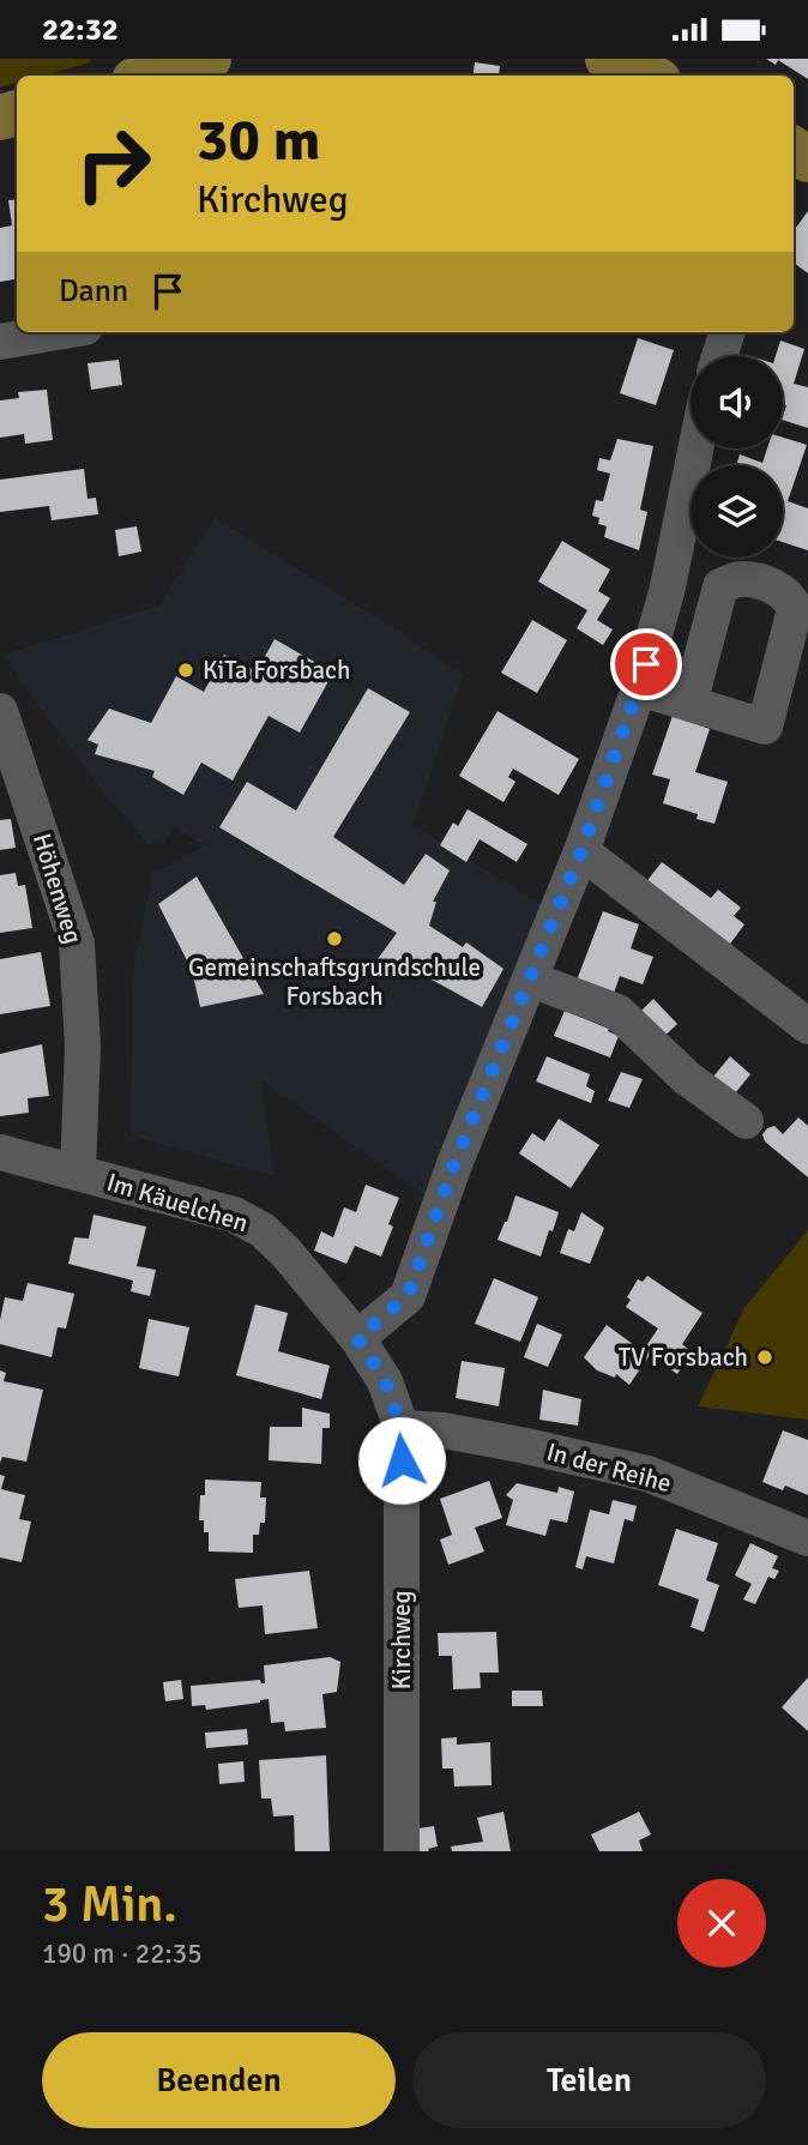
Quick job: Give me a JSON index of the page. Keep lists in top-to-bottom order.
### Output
{
  "streets": {
    "street": [
      "Höhenweg",
      "Im Käuelchen",
      "In der Reihe",
      "Kirchweg"
    ]
  },
  "crossings": [
    ["Höhenweg", "Im Käuelchen"],
    ["Im Käuelchen", "In der Reihe"],
    ["Im Käuelchen", "Kirchweg"],
    ["In der Reihe", "Kirchweg"]
  ],
  "places": ["KiTa Forsbach", "Gemeinschaftsgrundschule Forsbach", "TV Forsbach"],
  "page": {
    "status": "22:32",
    "turn": ["30 m", "Kirchweg"],
    "then": "Dann",
    "heading": ["3 Min.", "190 m · 22:35"],
    "buttons": ["Beenden", "Teilen"]
  }
}
